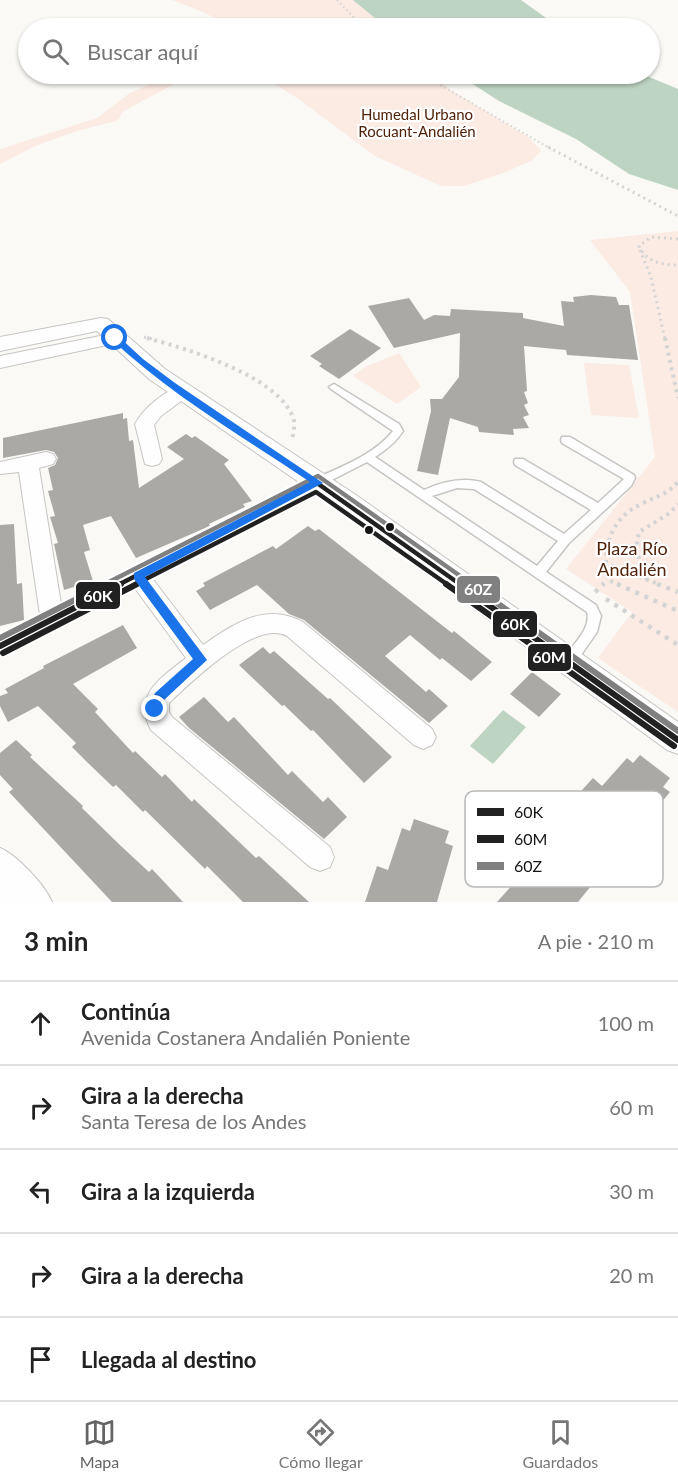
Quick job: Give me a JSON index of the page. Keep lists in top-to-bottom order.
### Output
{
  "parks": ["Humedal Urbano Rocuant-Andalién", "Plaza Río Andalién"],
  "lines": ["transit line 60Z", "transit line 60K", "transit line 60M"],
  "legend": ["60K", "60M", "60Z"],
  "page": {
    "search": "Buscar aquí",
    "heading": ["3 min", "A pie · 210 m"],
    "list": [
      ["Continúa", "Avenida Costanera Andalién Poniente", "100 m"],
      ["Gira a la derecha", "Santa Teresa de los Andes", "60 m"],
      ["Gira a la izquierda", "30 m"],
      ["Gira a la derecha", "20 m"],
      "Llegada al destino"
    ],
    "nav": ["Mapa", "Cómo llegar", "Guardados"]
  }
}
